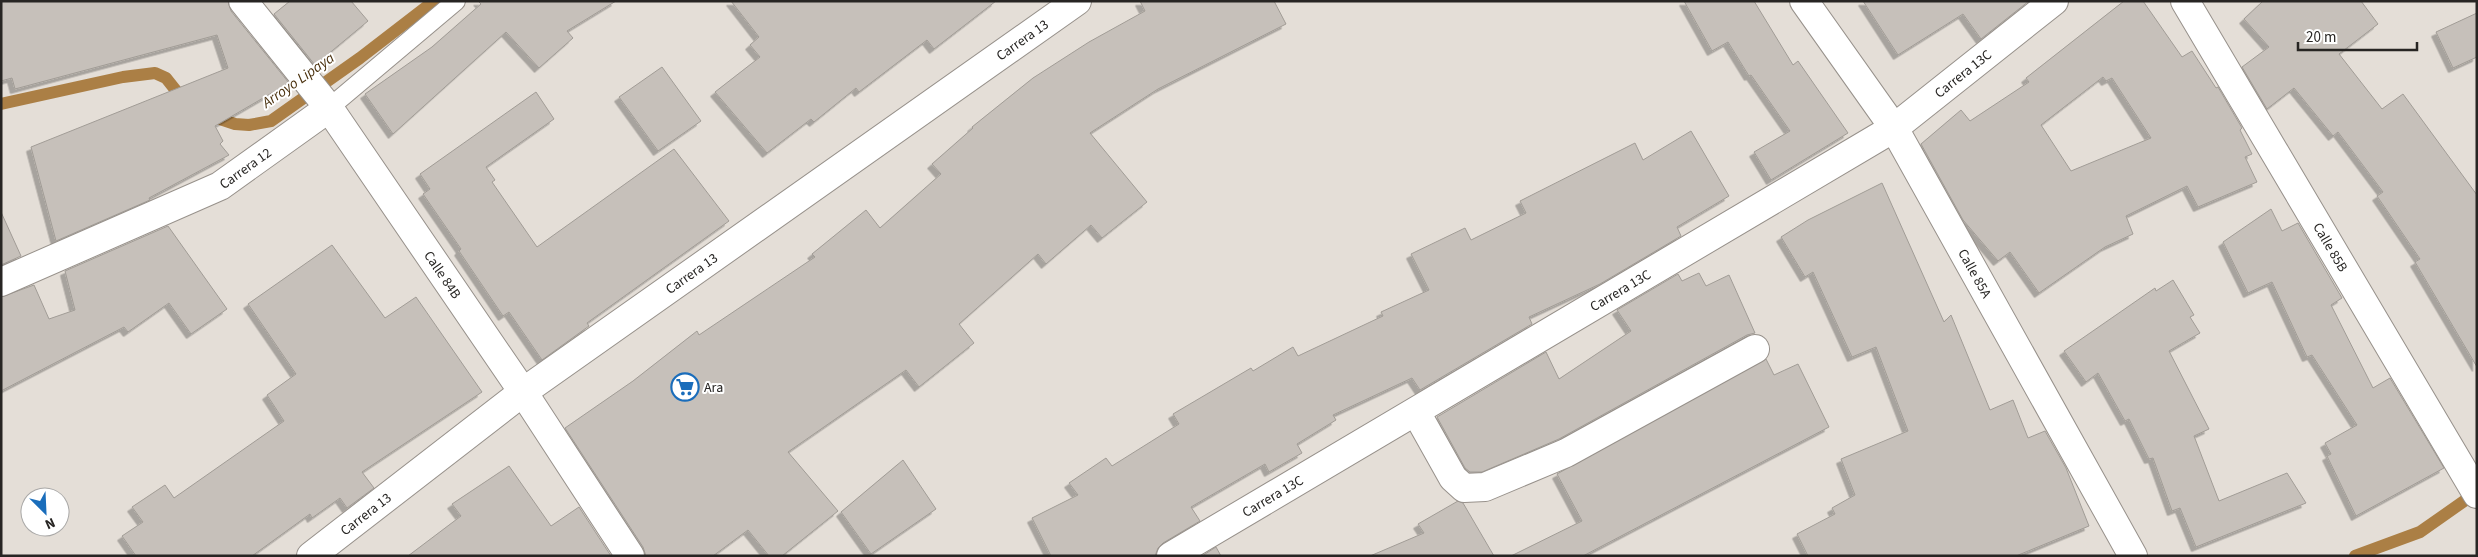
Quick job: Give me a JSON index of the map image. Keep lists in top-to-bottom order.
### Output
{
  "streets": {
    "street": [
      "Carrera 13",
      "Carrera 13C",
      "Carrera 12",
      "Calle 85B",
      "Calle 84B",
      "Calle 85A"
    ]
  },
  "crossings": [
    ["Carrera 13", "Calle 84B"],
    ["Carrera 13C", "Calle 85A"],
    ["Carrera 12", "Calle 84B"]
  ],
  "water": ["Arroyo Lipaya"],
  "places": {
    "supermarket": ["Ara"]
  },
  "scale_bar": "20 m",
  "north": "bottom right"
}
